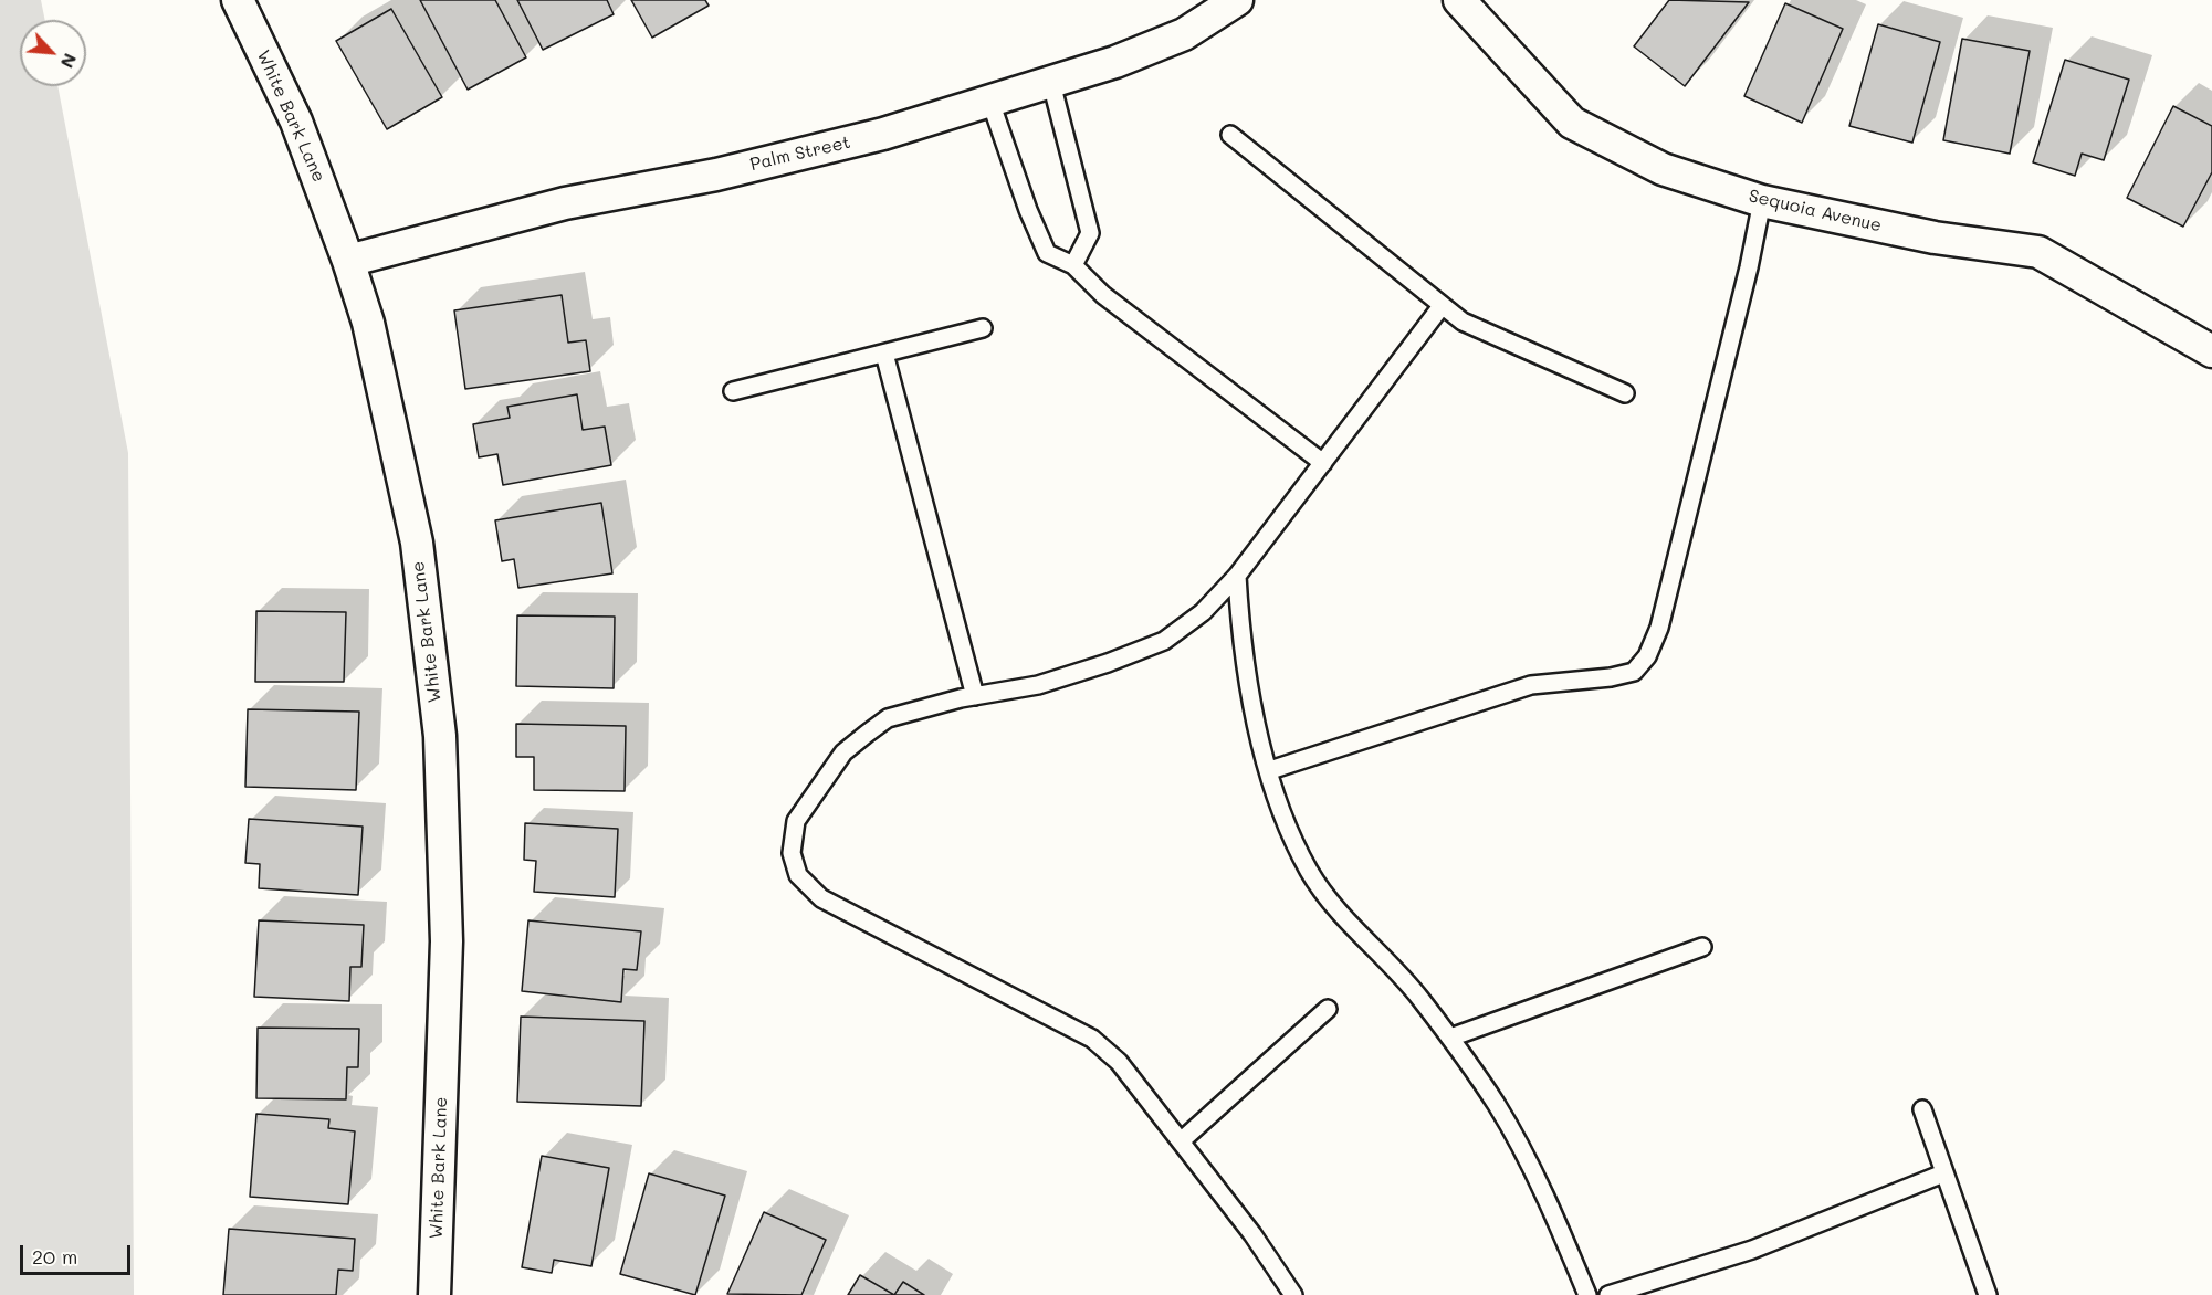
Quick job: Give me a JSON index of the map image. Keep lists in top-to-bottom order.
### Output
{
  "streets": {
    "street": ["White Bark Lane", "Palm Street", "Sequoia Avenue"]
  },
  "crossings": [
    ["White Bark Lane", "Palm Street"]
  ],
  "scale_bar": "20 m",
  "north": "bottom right"
}
